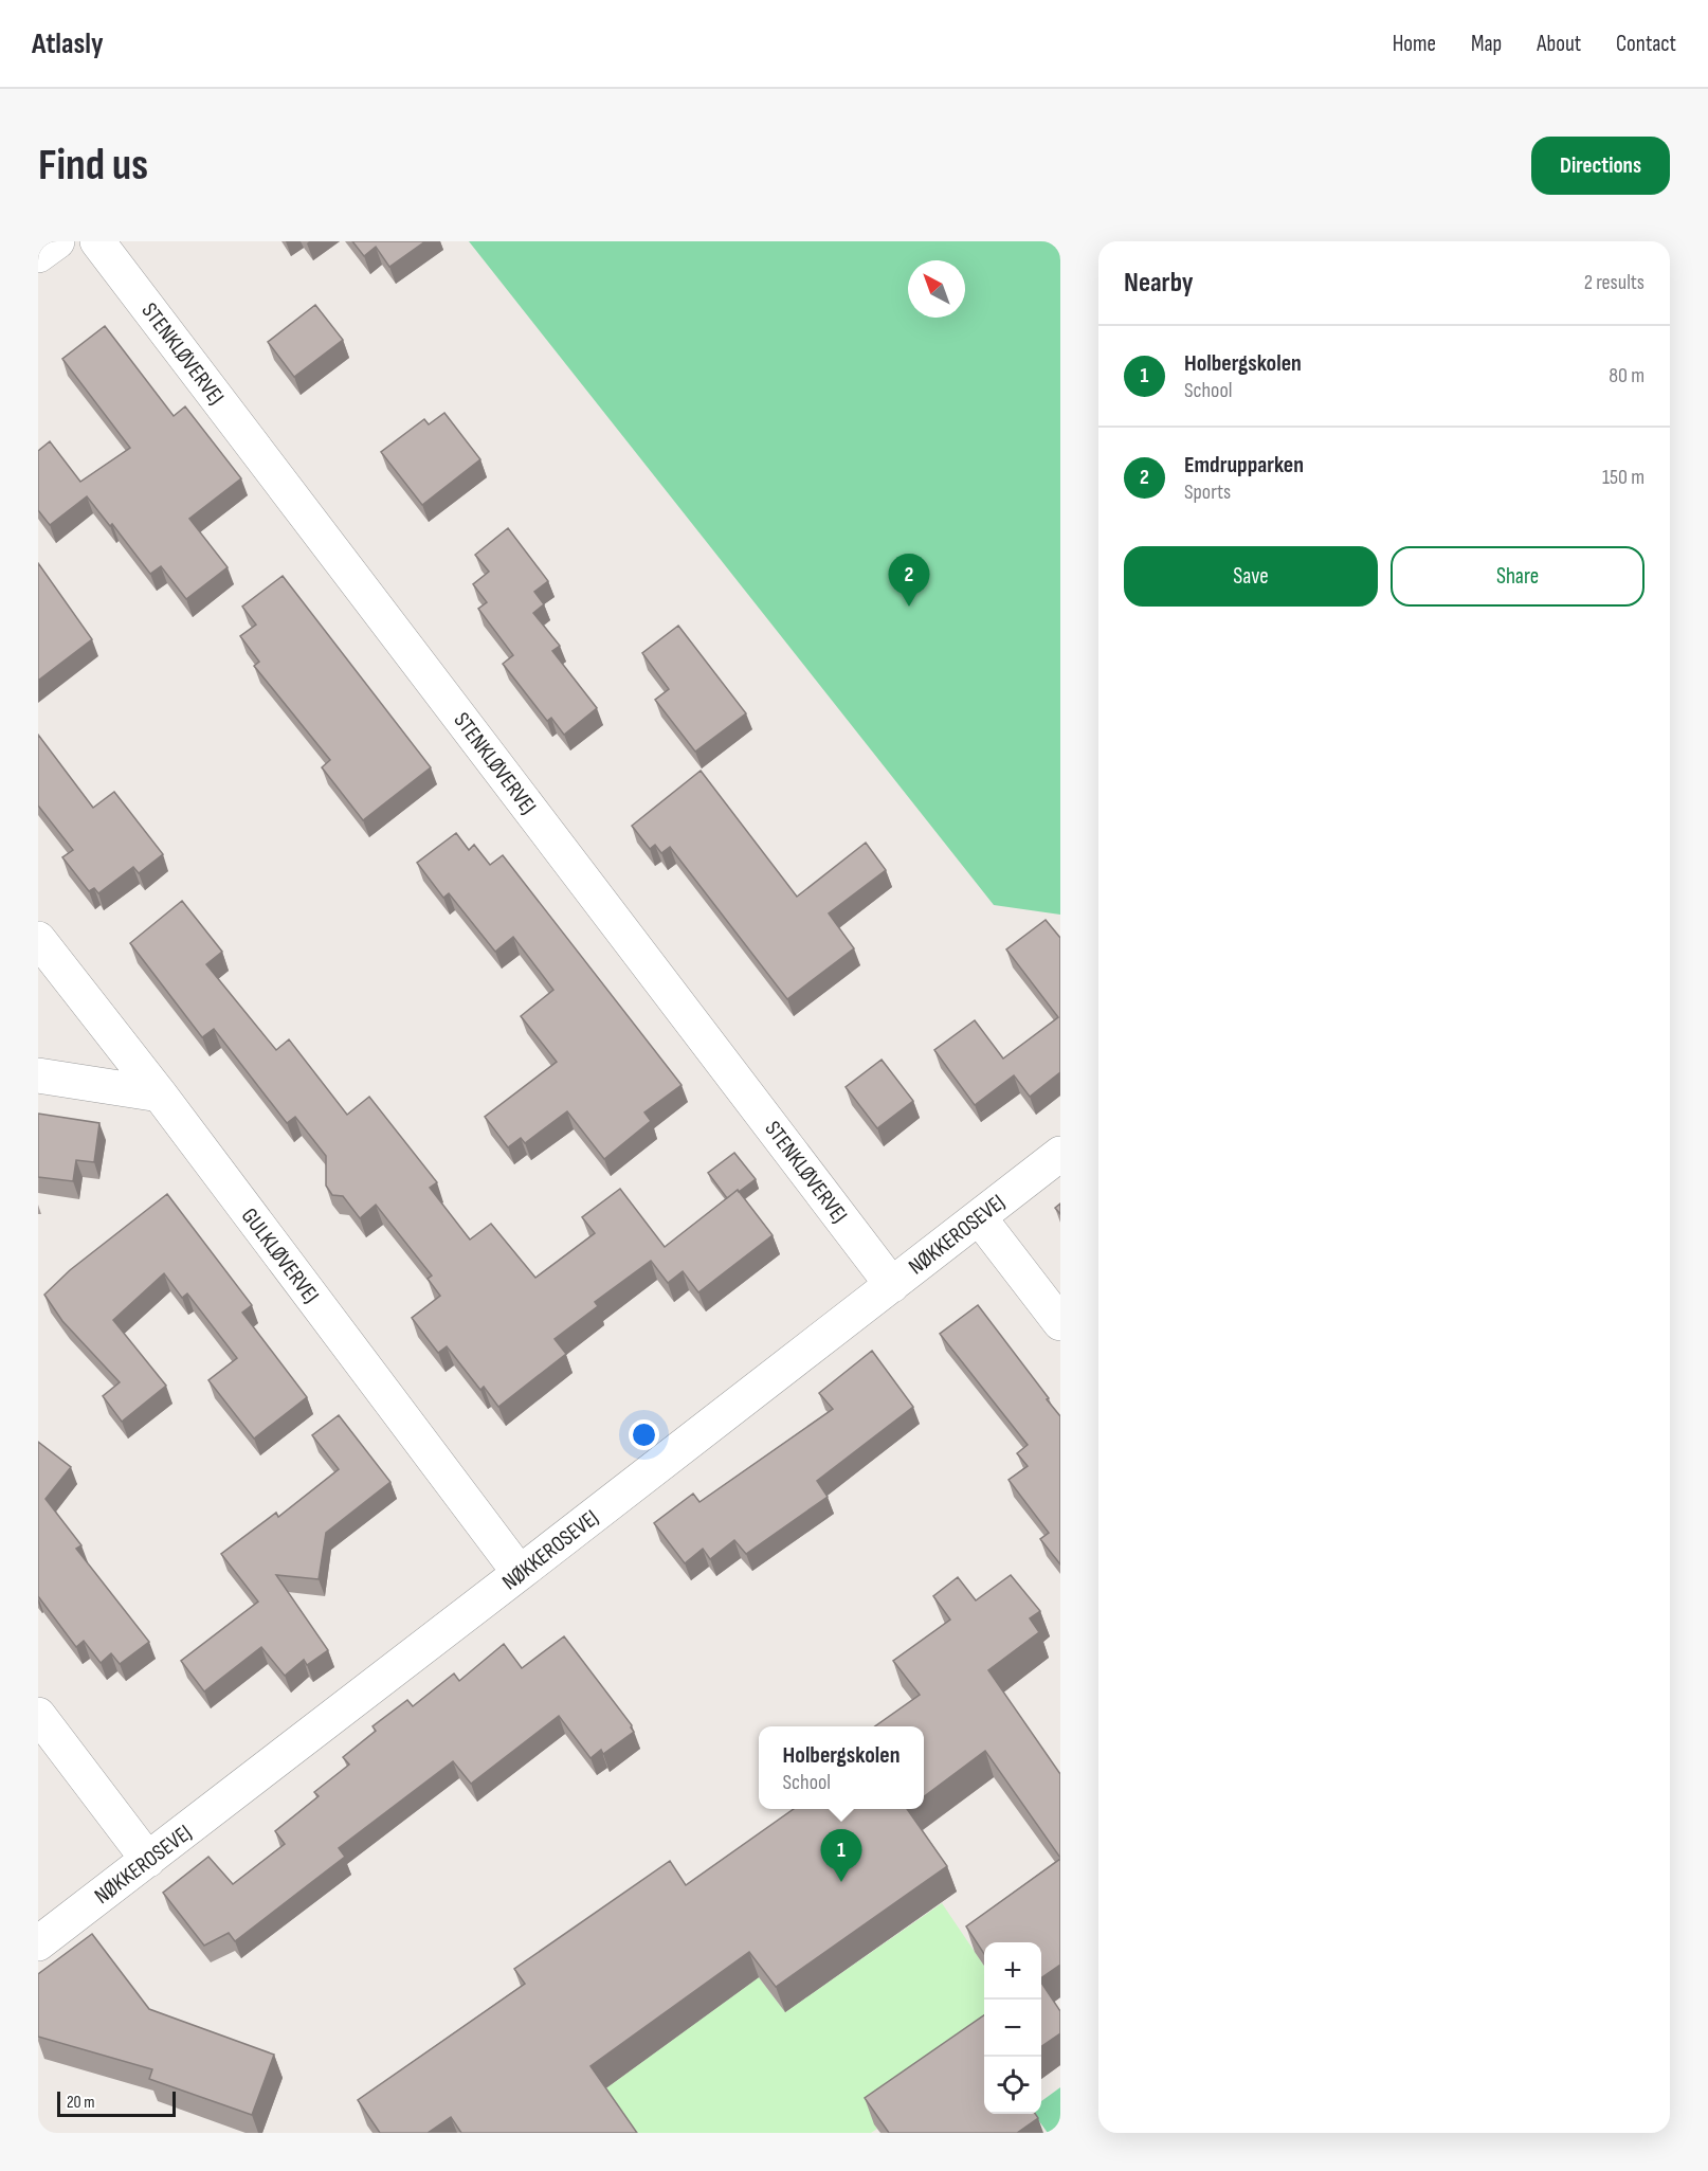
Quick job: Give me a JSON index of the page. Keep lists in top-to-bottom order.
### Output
{
  "streets": {
    "street": ["STENKLØVERVEJ", "NØKKEROSEVEJ", "GULKLØVERVEJ"]
  },
  "crossings": [
    ["STENKLØVERVEJ", "NØKKEROSEVEJ"],
    ["NØKKEROSEVEJ", "GULKLØVERVEJ"]
  ],
  "scale_bar": "20 m",
  "north": "top left",
  "page": {
    "header": "Atlasly",
    "nav": [
      "Home",
      "Map",
      "About",
      "Contact"
    ],
    "buttons": [
      "Directions",
      ["Save", "Share"]
    ],
    "title": "Find us",
    "heading": ["Nearby", "2 results"],
    "list": [
      {
        "mark": "1",
        "name": "Holbergskolen",
        "note": "School",
        "value": "80 m"
      },
      {
        "mark": "2",
        "name": "Emdrupparken",
        "note": "Sports",
        "value": "150 m"
      }
    ],
    "pins": ["2", "1"],
    "popup": ["Holbergskolen", "School"],
    "map_buttons": ["+", "−"],
    "scale": "20 m"
  }
}
